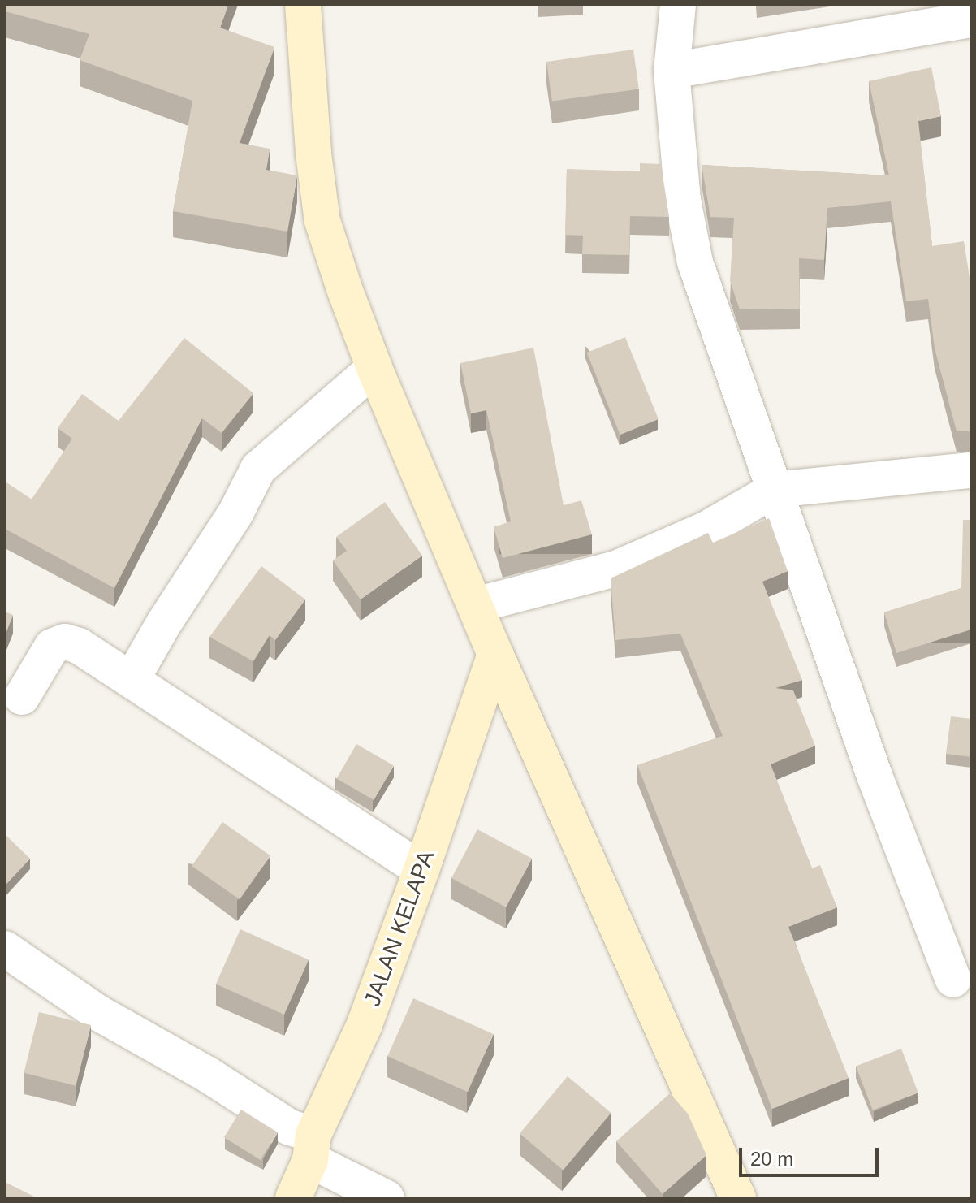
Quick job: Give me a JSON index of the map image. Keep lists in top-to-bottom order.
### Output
{
  "streets": {
    "street": ["JALAN KELAPA"]
  },
  "scale_bar": "20 m"
}
